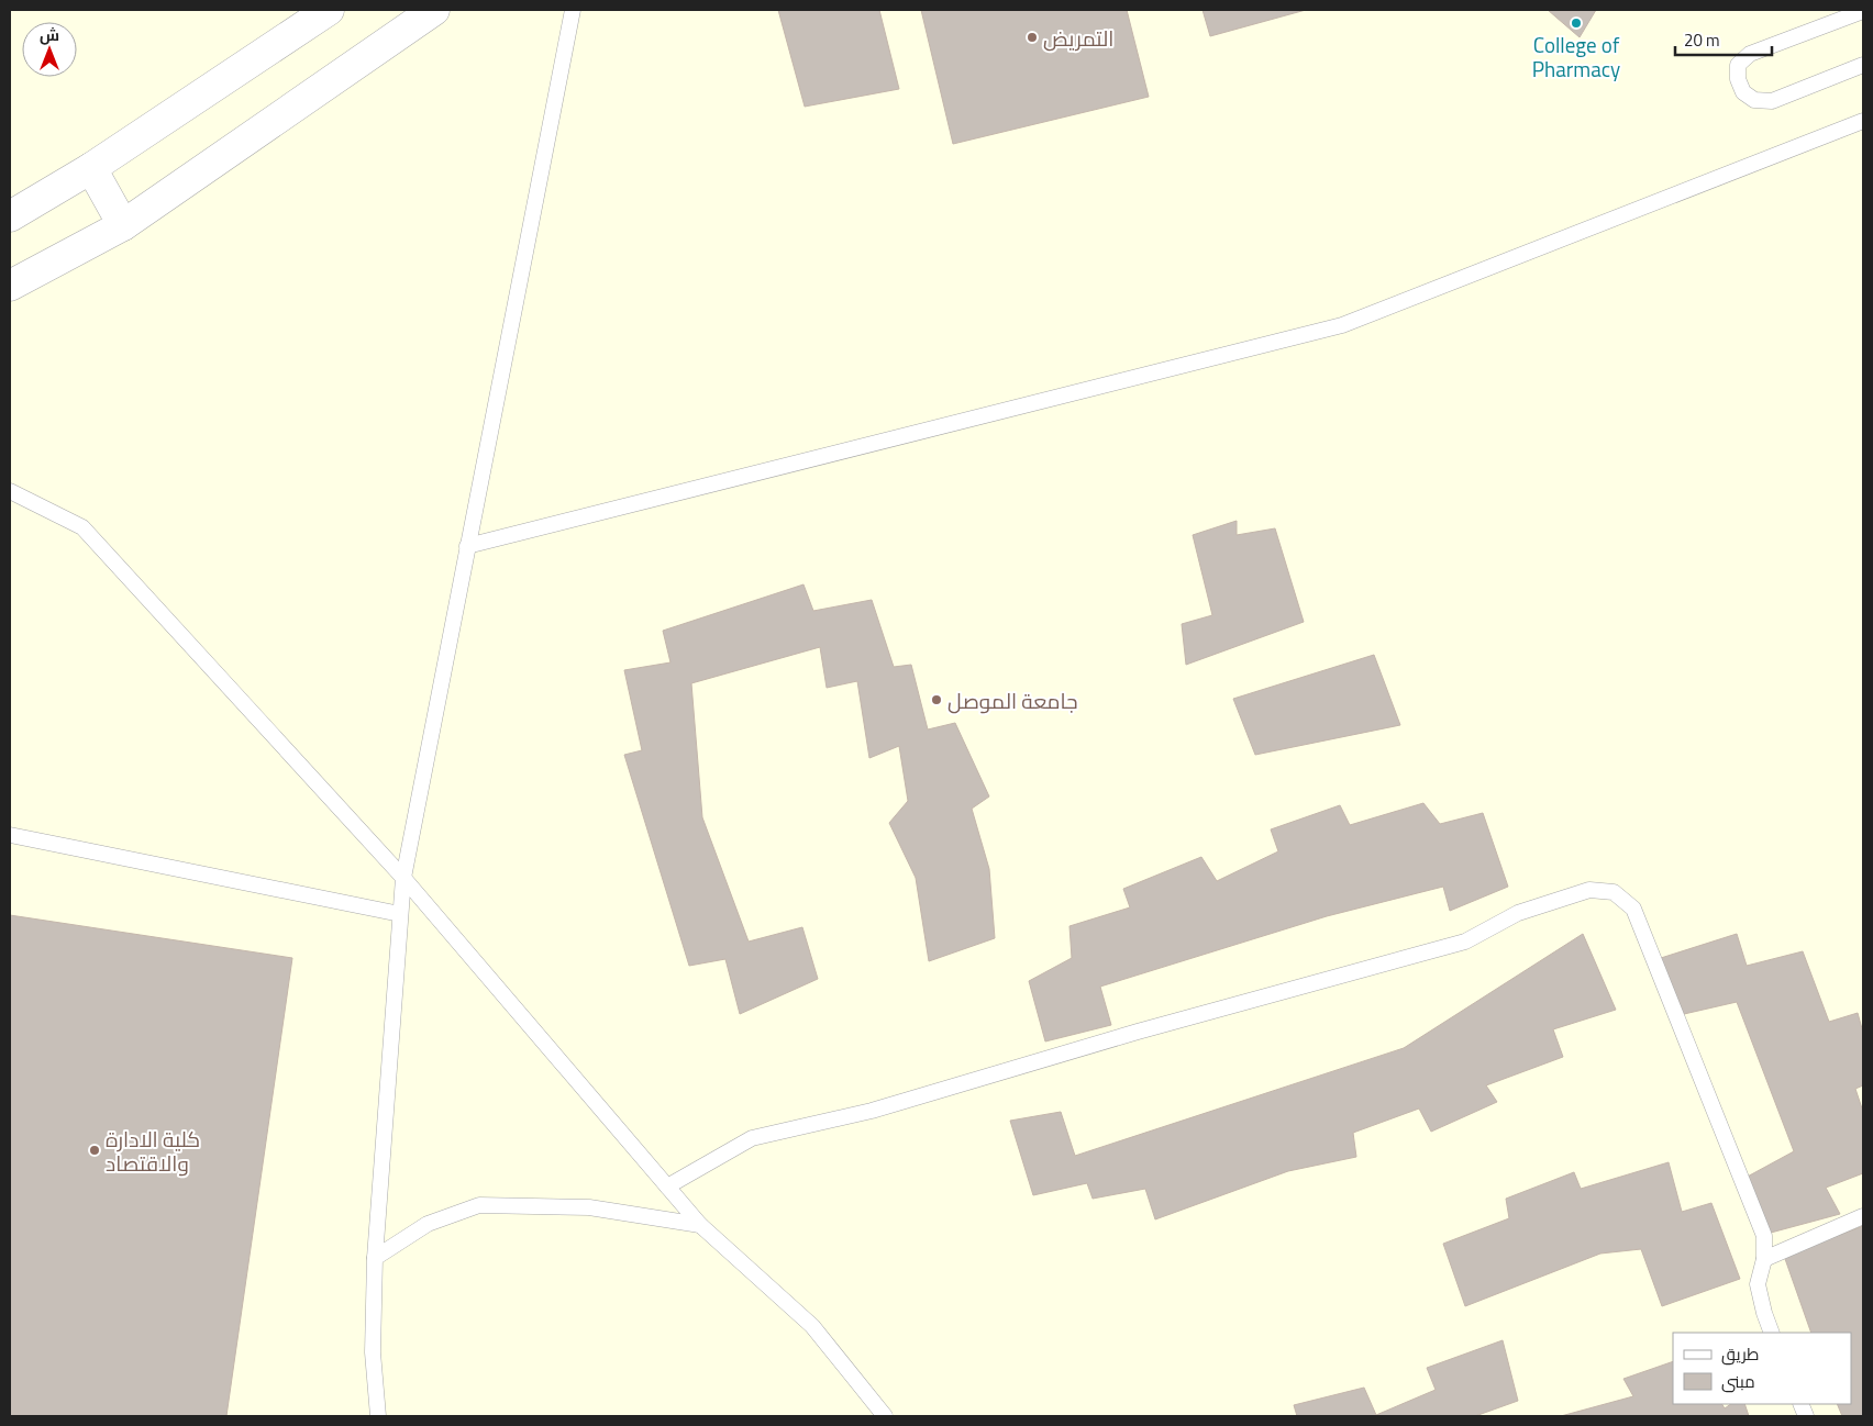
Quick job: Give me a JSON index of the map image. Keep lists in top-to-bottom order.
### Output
{
  "places": [
    "College of Pharmacy",
    "التمريض",
    "جامعة الموصل",
    "كلية الادارة والاقتصاد"
  ],
  "legend": ["طريق", "مبنى"],
  "scale_bar": "20 m",
  "north": "top"
}
